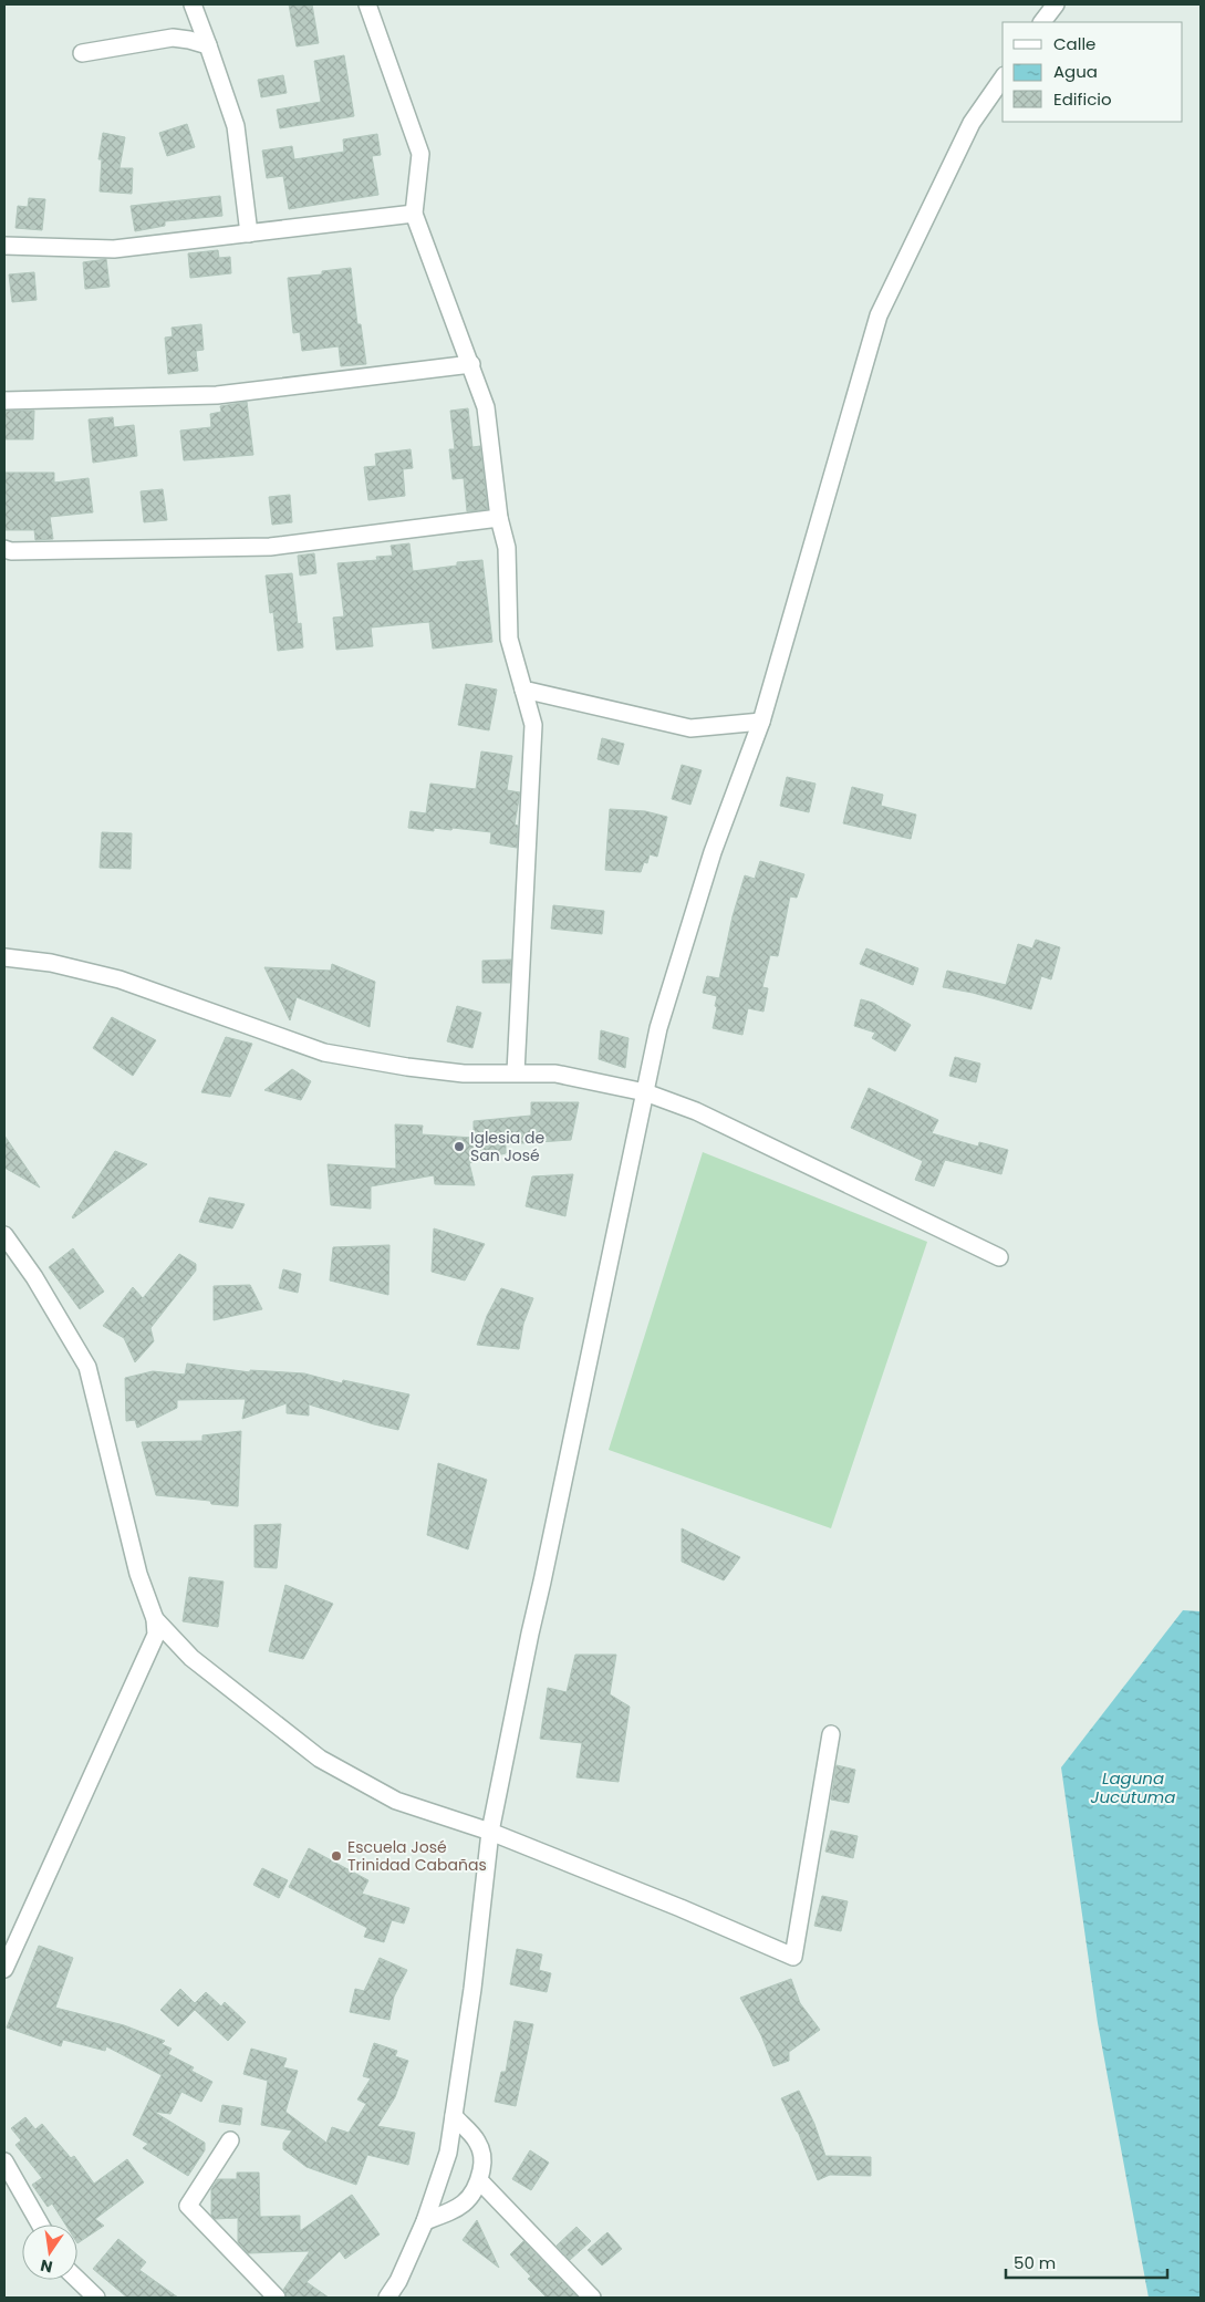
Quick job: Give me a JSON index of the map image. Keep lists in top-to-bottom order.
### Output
{
  "water": ["Laguna Jucutuma"],
  "places": ["Iglesia de San José", "Escuela José Trinidad Cabañas"],
  "legend": ["Calle", "Agua", "Edificio"],
  "scale_bar": "50 m",
  "north": "bottom"
}
